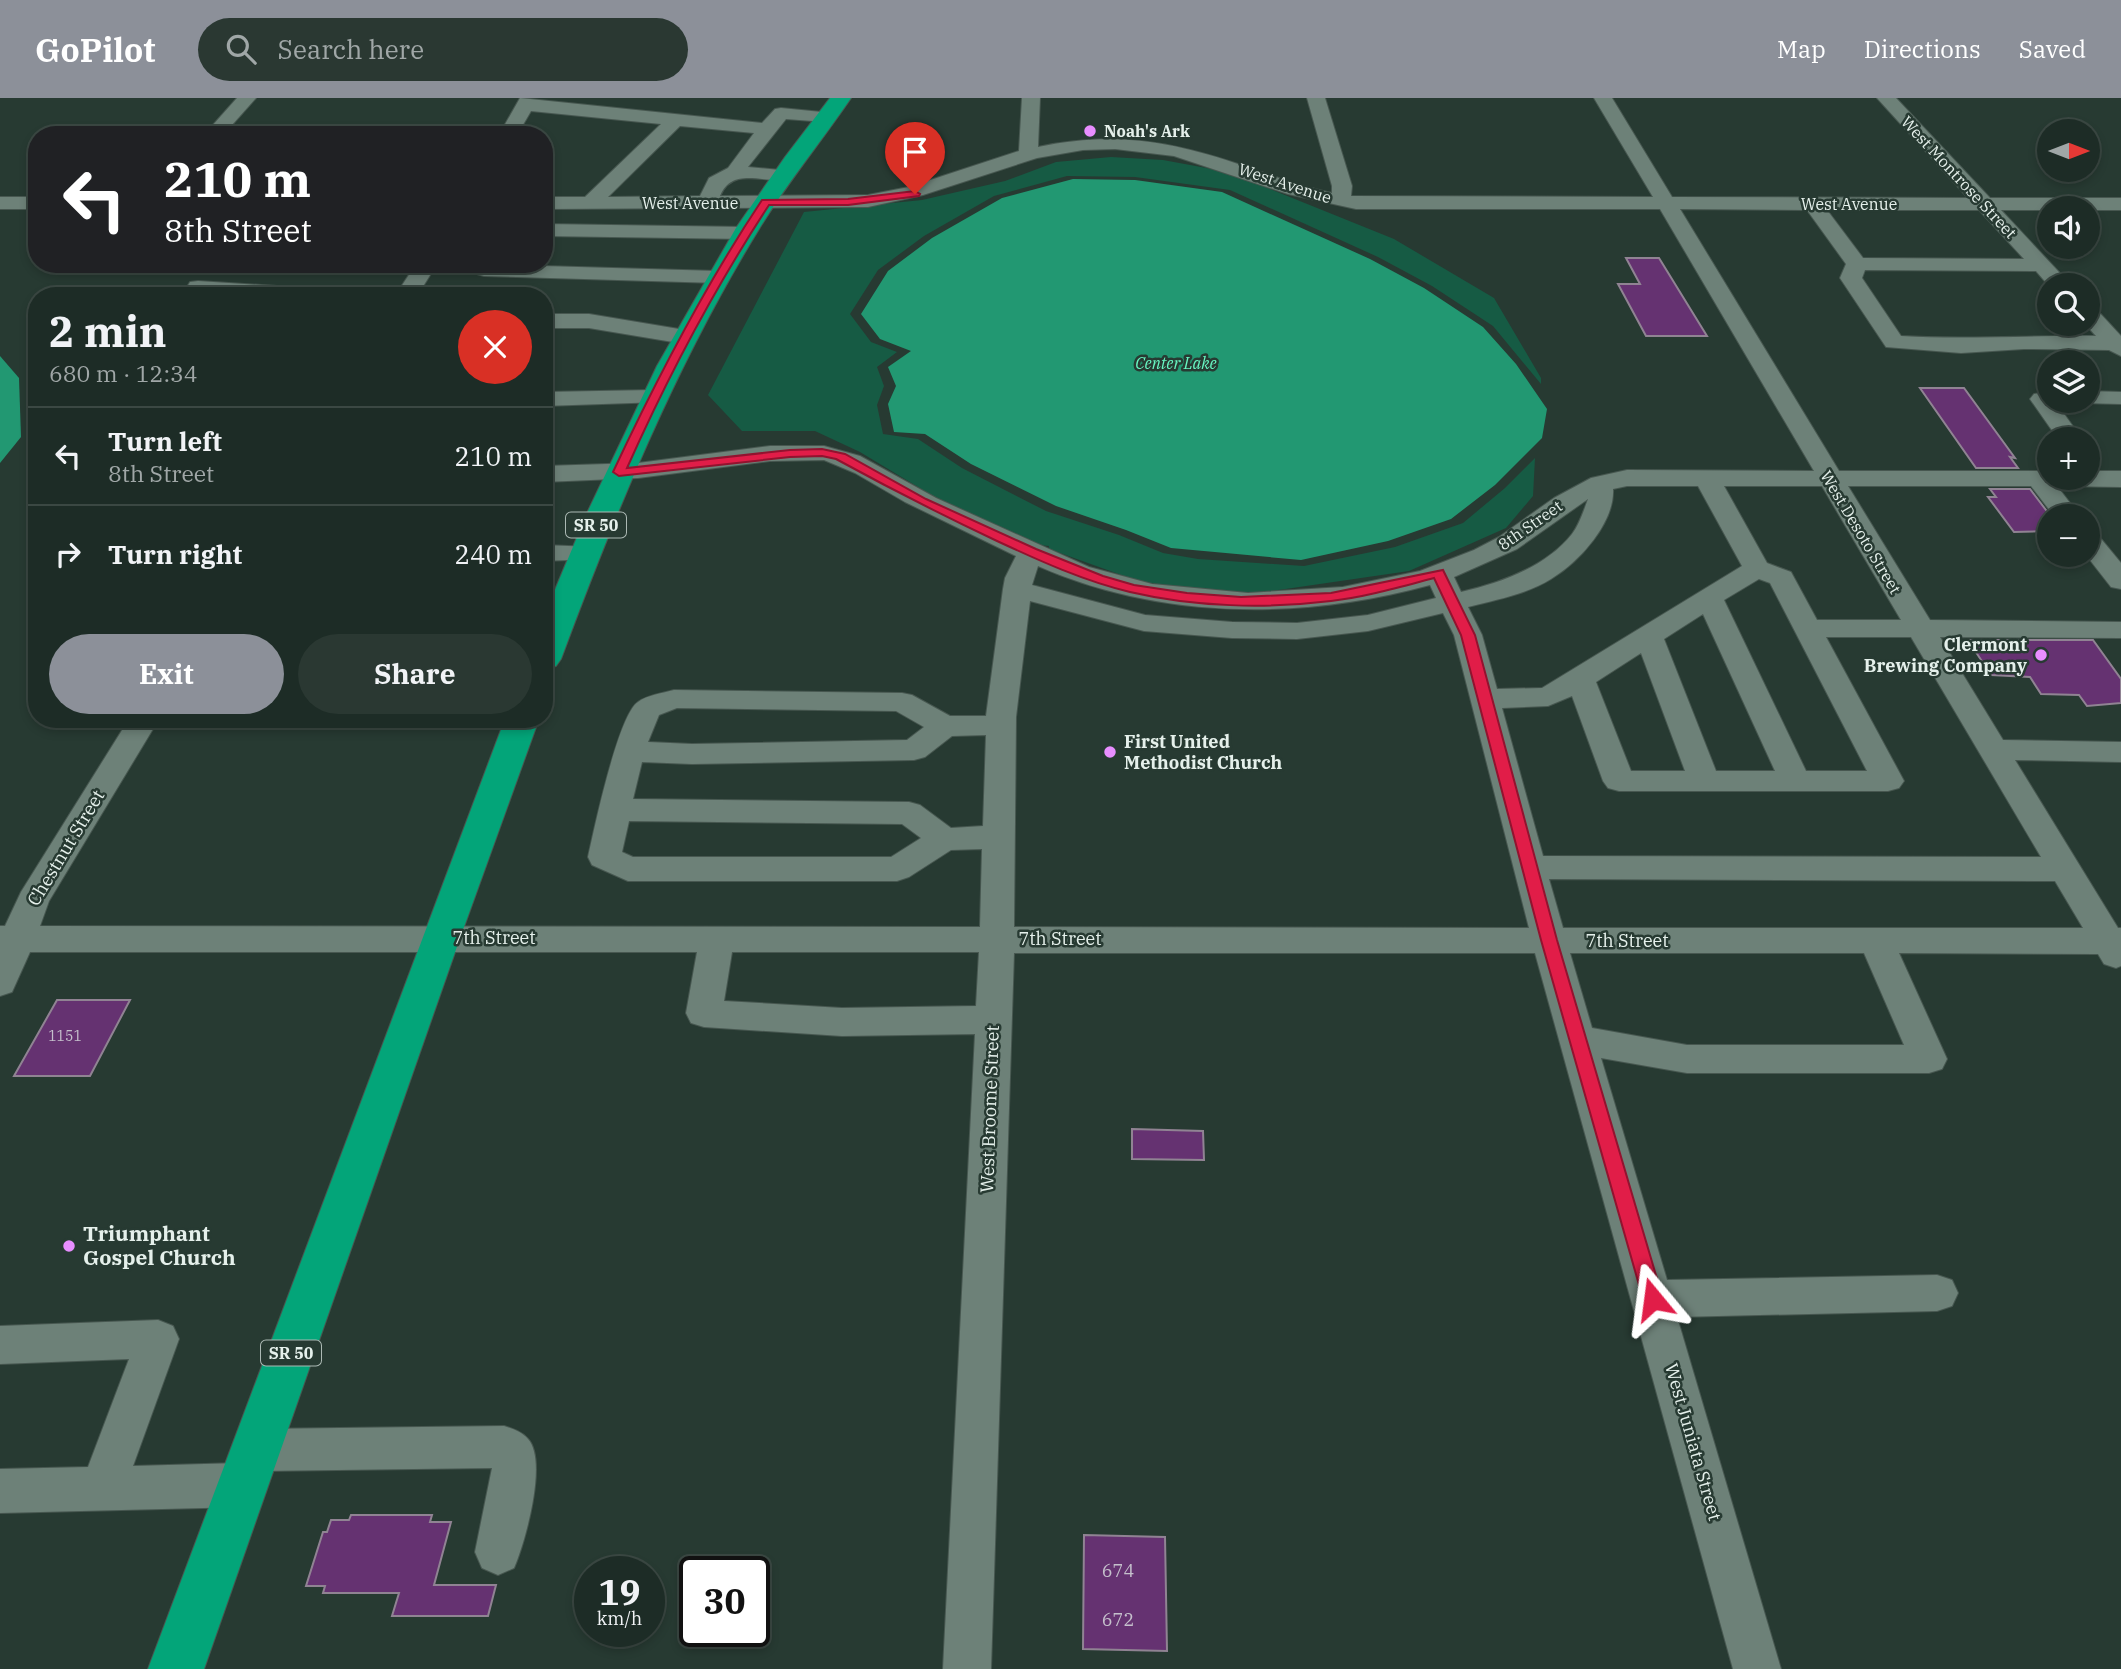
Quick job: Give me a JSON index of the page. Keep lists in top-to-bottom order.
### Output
{
  "streets": {
    "highway": ["SR 50"],
    "street": [
      "West Montrose Street",
      "West Avenue",
      "8th Street",
      "West Desoto Street",
      "Chestnut Street",
      "7th Street",
      "West Broome Street",
      "West Juniata Street"
    ]
  },
  "crossings": [
    ["West Montrose Street", "West Avenue"],
    ["West Avenue", "SR 50"],
    ["West Avenue", "West Desoto Street"],
    ["SR 50", "8th Street"],
    ["SR 50", "7th Street"],
    ["8th Street", "West Desoto Street"],
    ["8th Street", "West Broome Street"],
    ["8th Street", "West Juniata Street"],
    ["West Desoto Street", "7th Street"],
    ["Chestnut Street", "7th Street"],
    ["7th Street", "West Broome Street"],
    ["7th Street", "West Juniata Street"]
  ],
  "water": ["Center Lake"],
  "places": [
    "Noah's Ark",
    "Clermont Brewing Company",
    "First United Methodist Church",
    "Triumphant Gospel Church"
  ],
  "house_numbers": ["1151", "674", "672"],
  "north": "right",
  "page": {
    "header": "GoPilot",
    "search": "Search here",
    "nav": ["Map", "Directions", "Saved"],
    "map_buttons": ["+", "−"],
    "turn": ["210 m", "8th Street"],
    "heading": ["2 min", "680 m · 12:34"],
    "list": [
      {
        "name": "Turn left",
        "note": "8th Street",
        "value": "210 m"
      },
      {
        "name": "Turn right",
        "value": "240 m"
      }
    ],
    "buttons": ["Exit", "Share"],
    "speed": "19 km/h",
    "limit": "30"
  }
}
